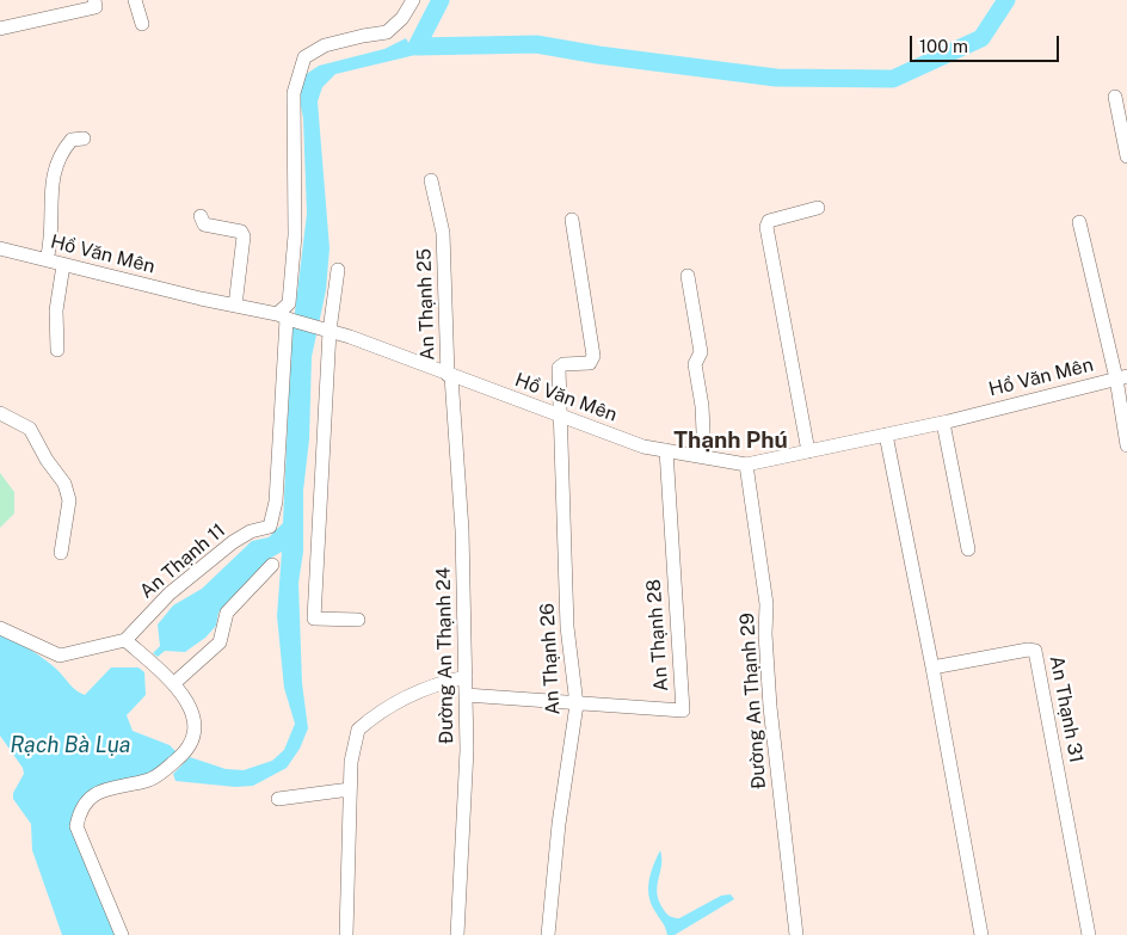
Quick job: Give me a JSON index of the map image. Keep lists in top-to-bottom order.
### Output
{
  "streets": {
    "street": [
      "Hồ Văn Mên",
      "An Thạnh 25",
      "An Thạnh 11",
      "An Thạnh 28",
      "Đường An Thạnh 24",
      "An Thạnh 26",
      "Đường An Thạnh 29",
      "An Thạnh 31"
    ]
  },
  "crossings": [
    ["Hồ Văn Mên", "An Thạnh 25"],
    ["Hồ Văn Mên", "An Thạnh 11"],
    ["Hồ Văn Mên", "An Thạnh 28"],
    ["Hồ Văn Mên", "Đường An Thạnh 24"],
    ["Hồ Văn Mên", "An Thạnh 26"],
    ["Hồ Văn Mên", "Đường An Thạnh 29"],
    ["An Thạnh 25", "Đường An Thạnh 24"],
    ["An Thạnh 28", "An Thạnh 26"]
  ],
  "districts": ["Thạnh Phú"],
  "water": ["Rạch Bà Lụa"],
  "scale_bar": "100 m"
}
